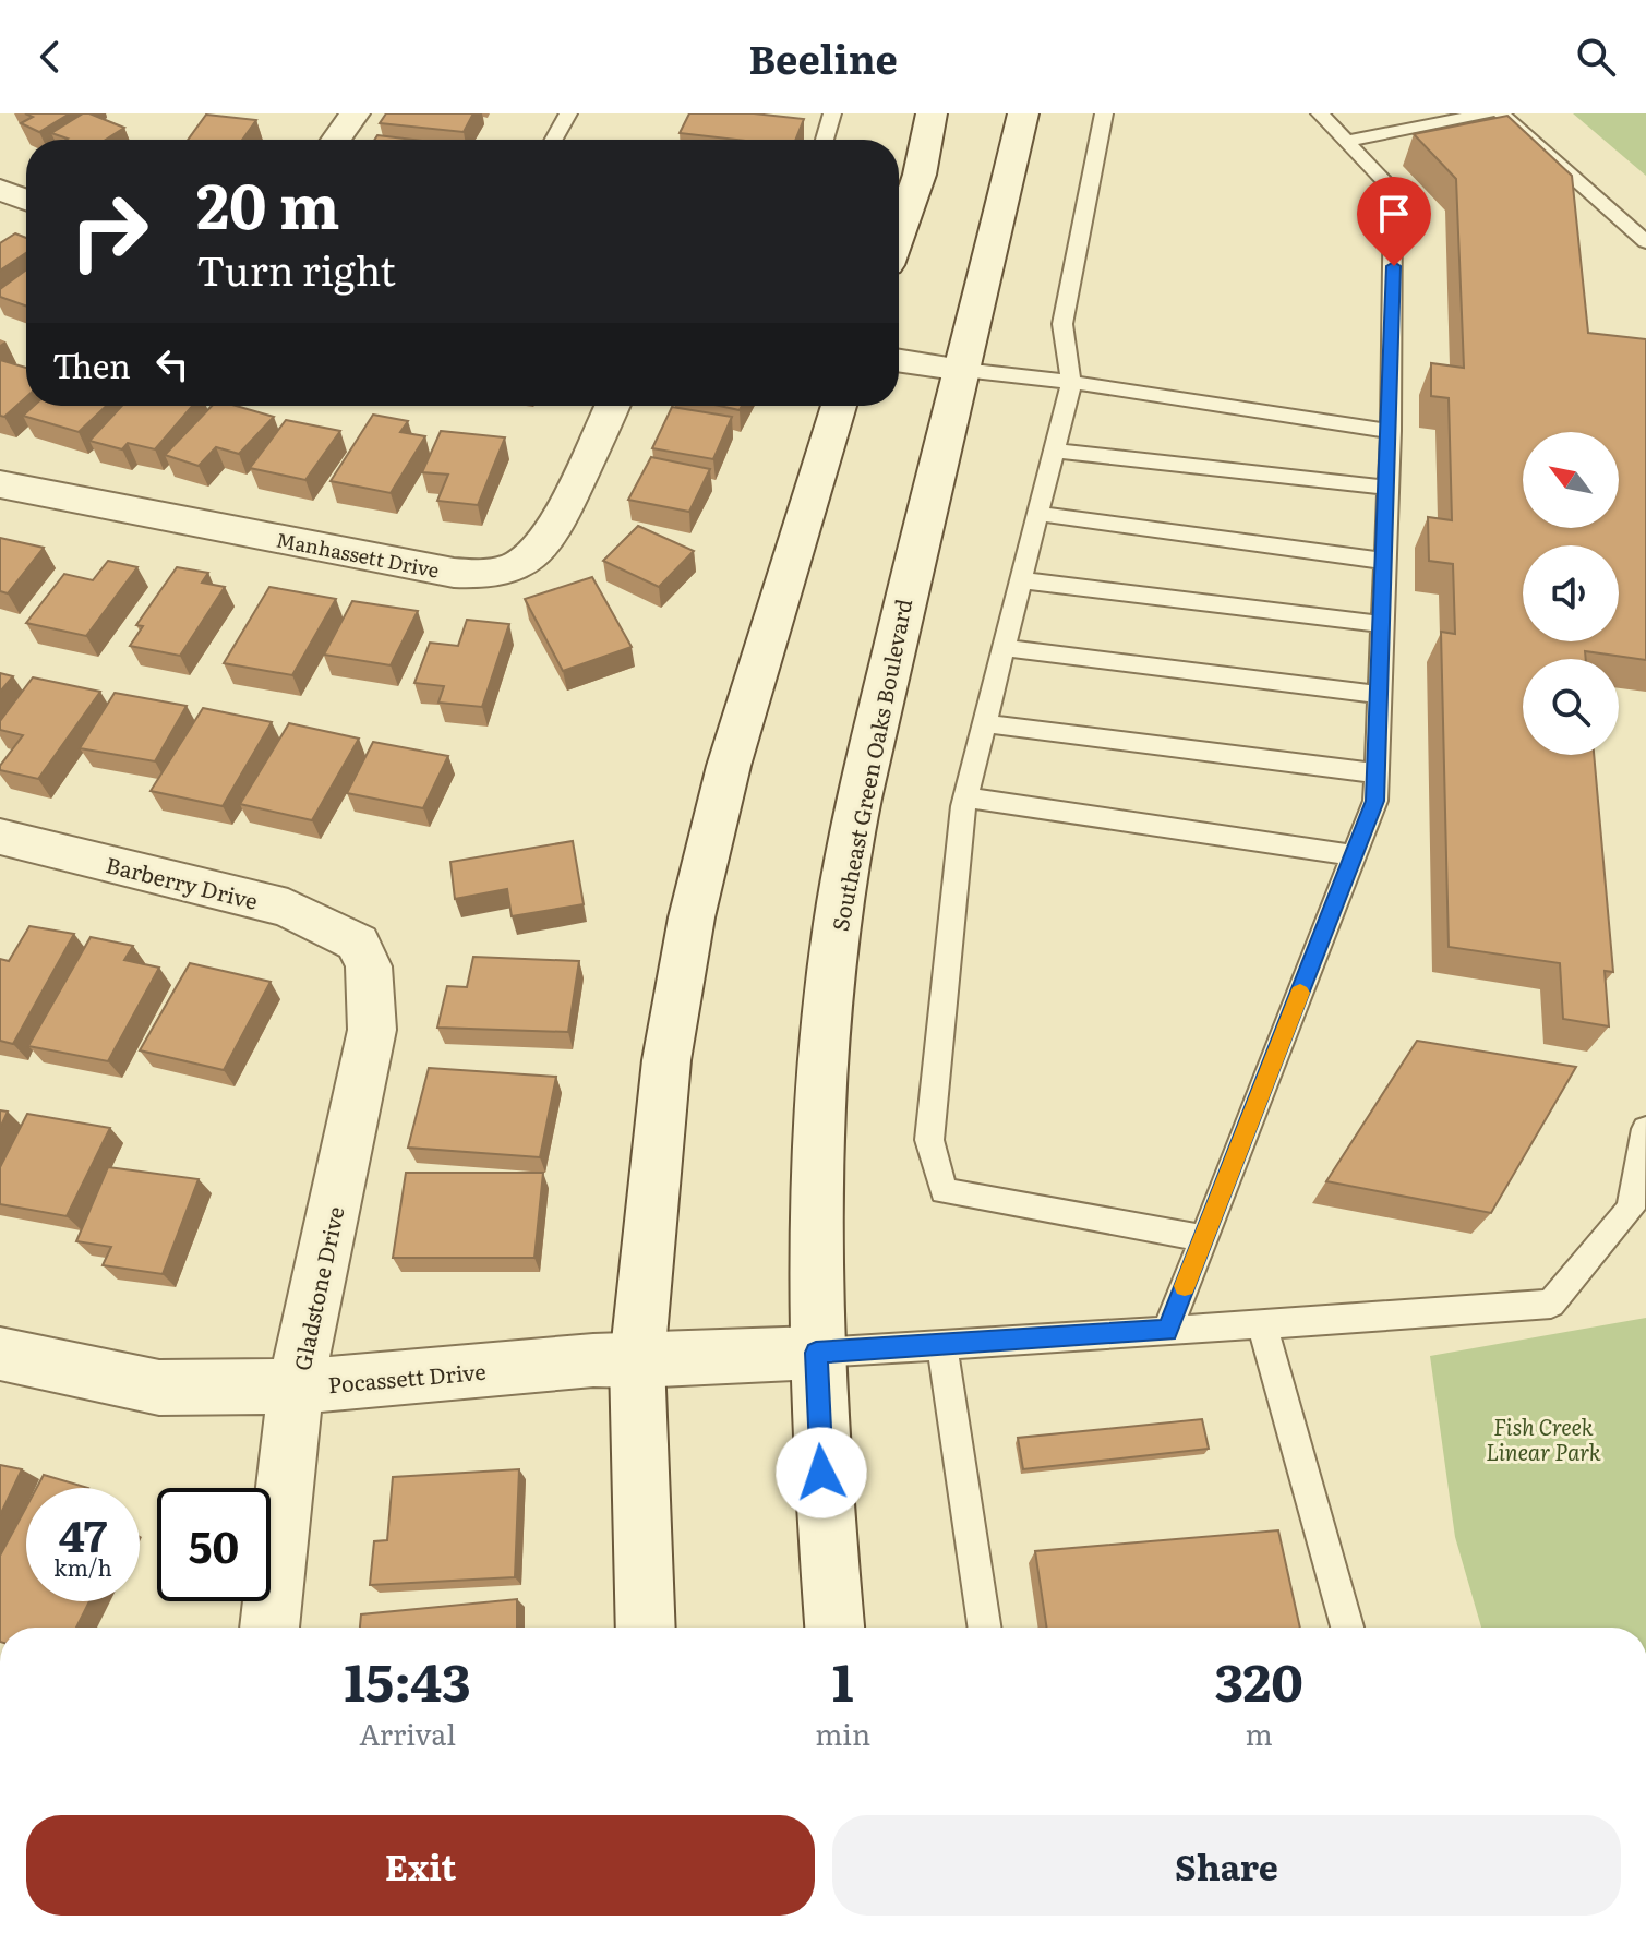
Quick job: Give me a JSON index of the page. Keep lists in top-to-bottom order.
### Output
{
  "streets": {
    "main road": [
      "Manhassett Drive",
      "Southeast Green Oaks Boulevard",
      "Barberry Drive",
      "Gladstone Drive",
      "Pocassett Drive"
    ]
  },
  "crossings": [
    ["Southeast Green Oaks Boulevard", "Pocassett Drive"],
    ["Barberry Drive", "Gladstone Drive"],
    ["Gladstone Drive", "Pocassett Drive"]
  ],
  "parks": ["Fish Creek Linear Park"],
  "north": "top left",
  "page": {
    "header": "Beeline",
    "turn": ["20 m", "Turn right"],
    "then": "Then",
    "speed": "47 km/h",
    "limit": "50",
    "eta": [
      "15:43",
      "Arrival",
      "1",
      "min",
      "320",
      "m"
    ],
    "buttons": ["Exit", "Share"]
  }
}
